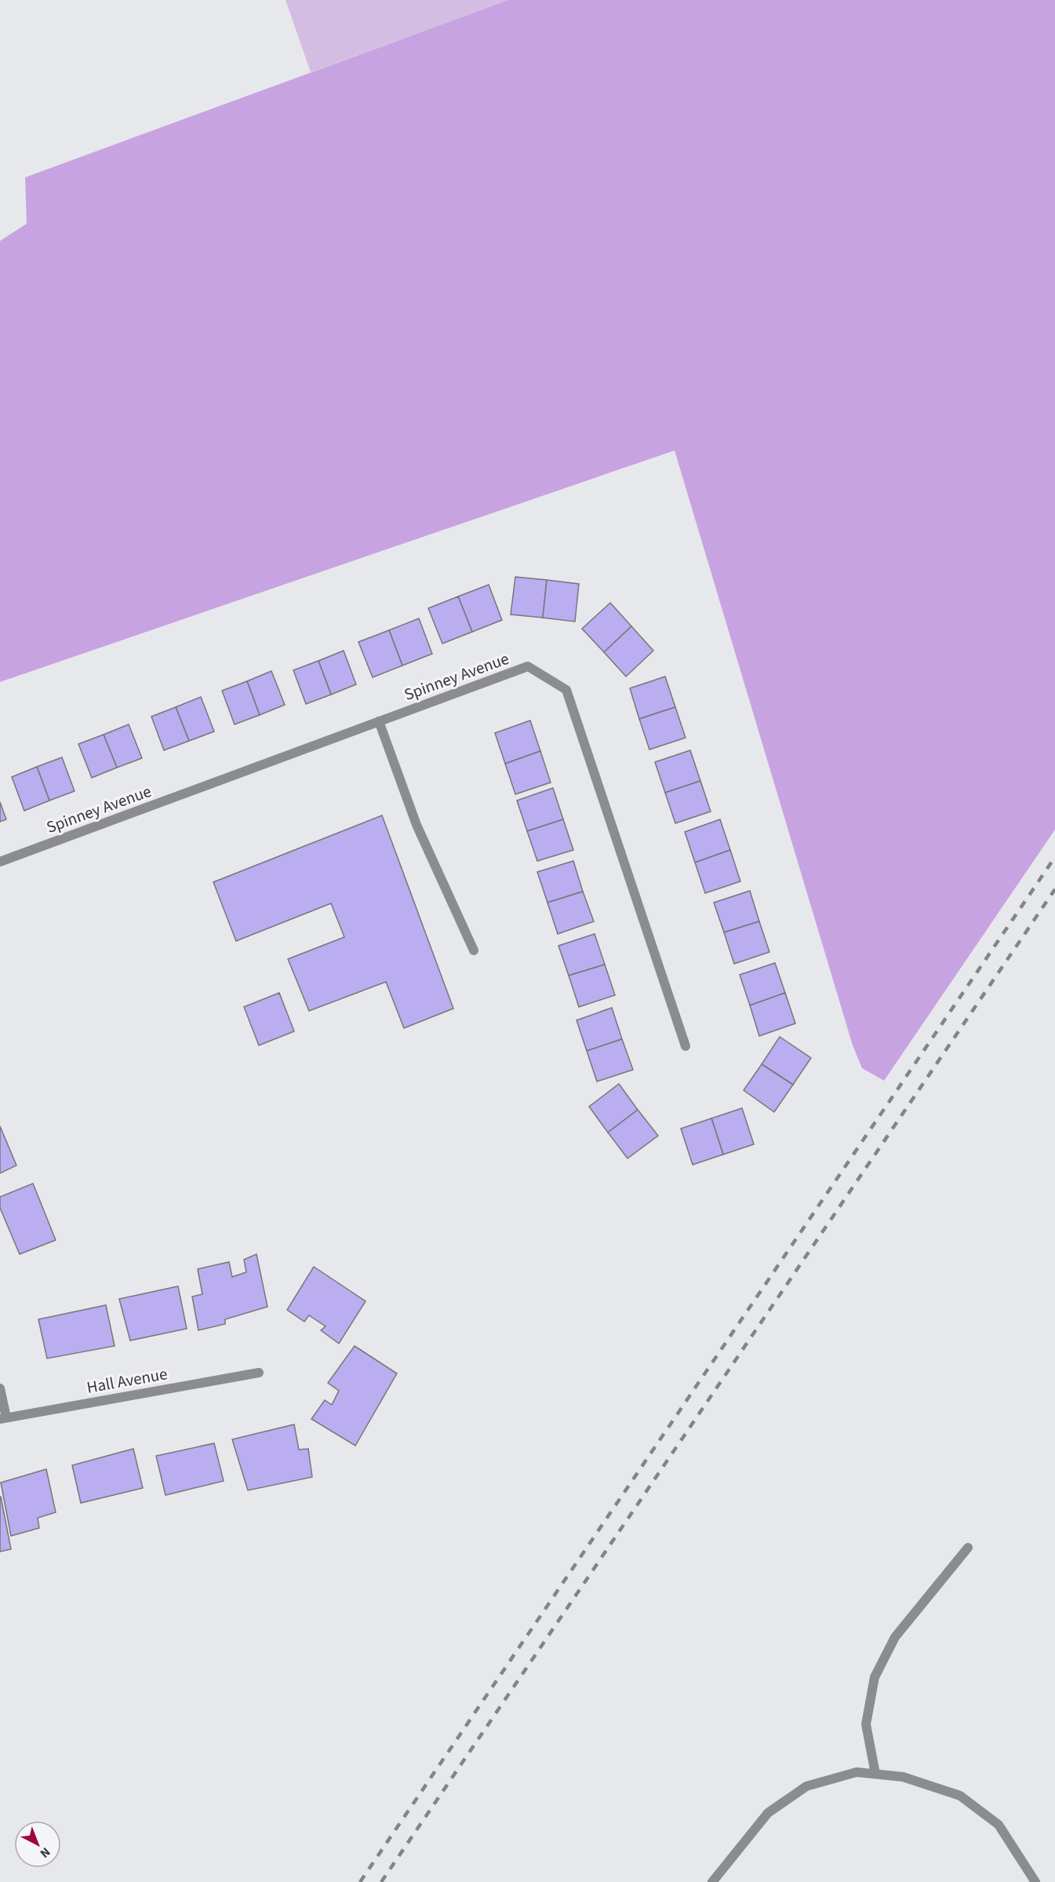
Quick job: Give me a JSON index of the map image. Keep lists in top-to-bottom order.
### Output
{
  "streets": {
    "street": ["Spinney Avenue", "Hall Avenue"]
  },
  "north": "bottom right"
}
